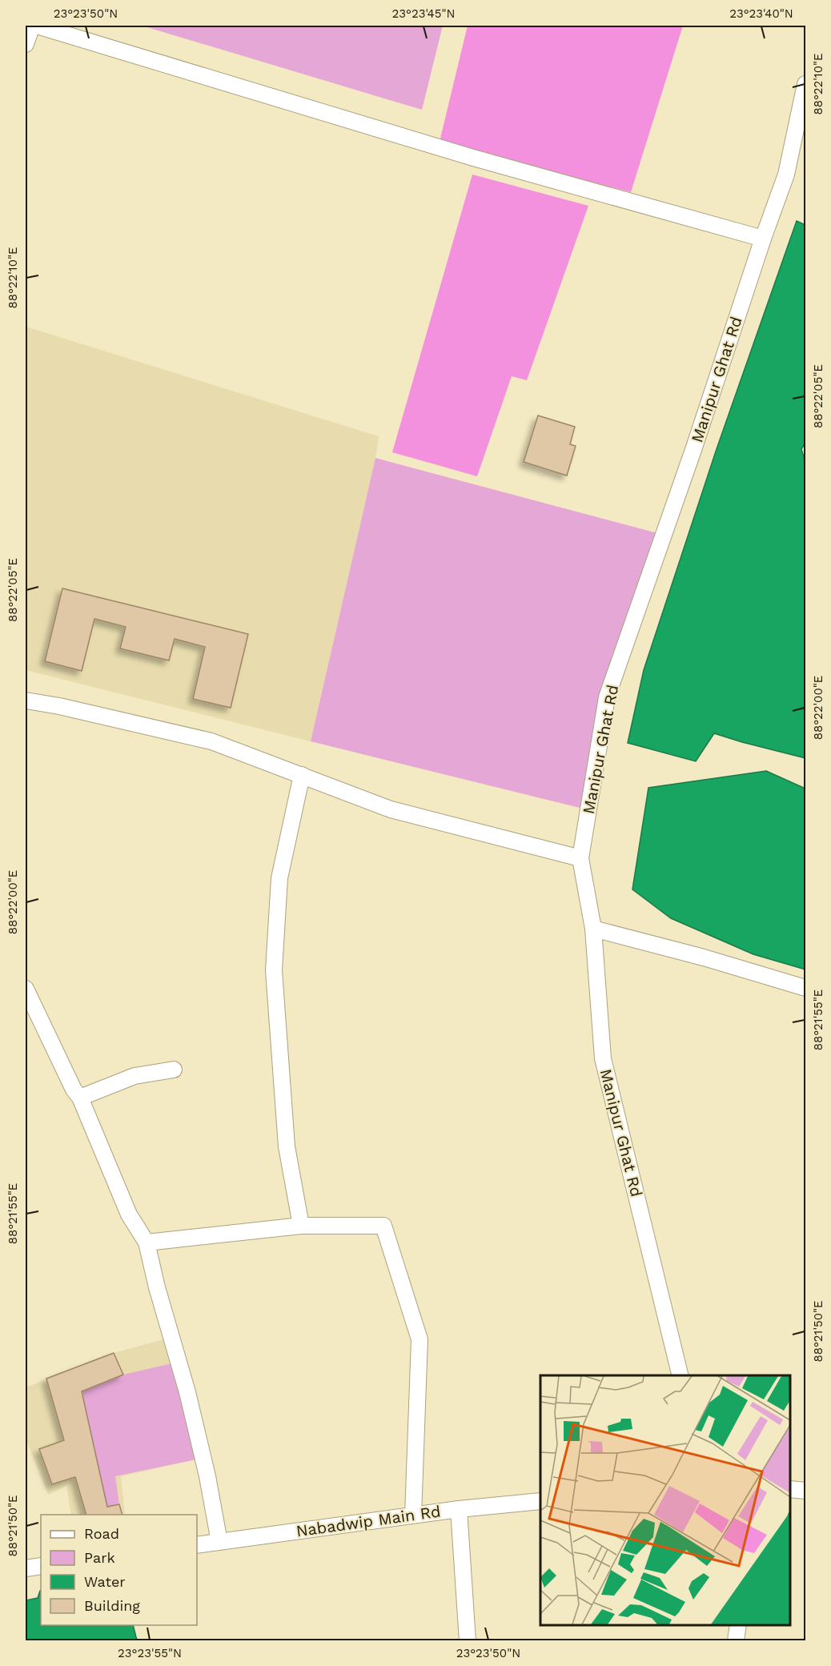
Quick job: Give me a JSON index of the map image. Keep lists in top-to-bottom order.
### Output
{
  "streets": {
    "street": ["Manipur Ghat Rd", "Nabadwip Main Rd"]
  },
  "legend": [
    "Road",
    "Park",
    "Water",
    "Building"
  ],
  "coordinates": [
    "23°23'50\"N",
    "23°23'45\"N",
    "23°23'40\"N",
    "88°22'10\"E",
    "88°22'05\"E",
    "88°22'00\"E",
    "88°21'55\"E",
    "88°21'50\"E",
    "23°23'55\"N"
  ]
}
